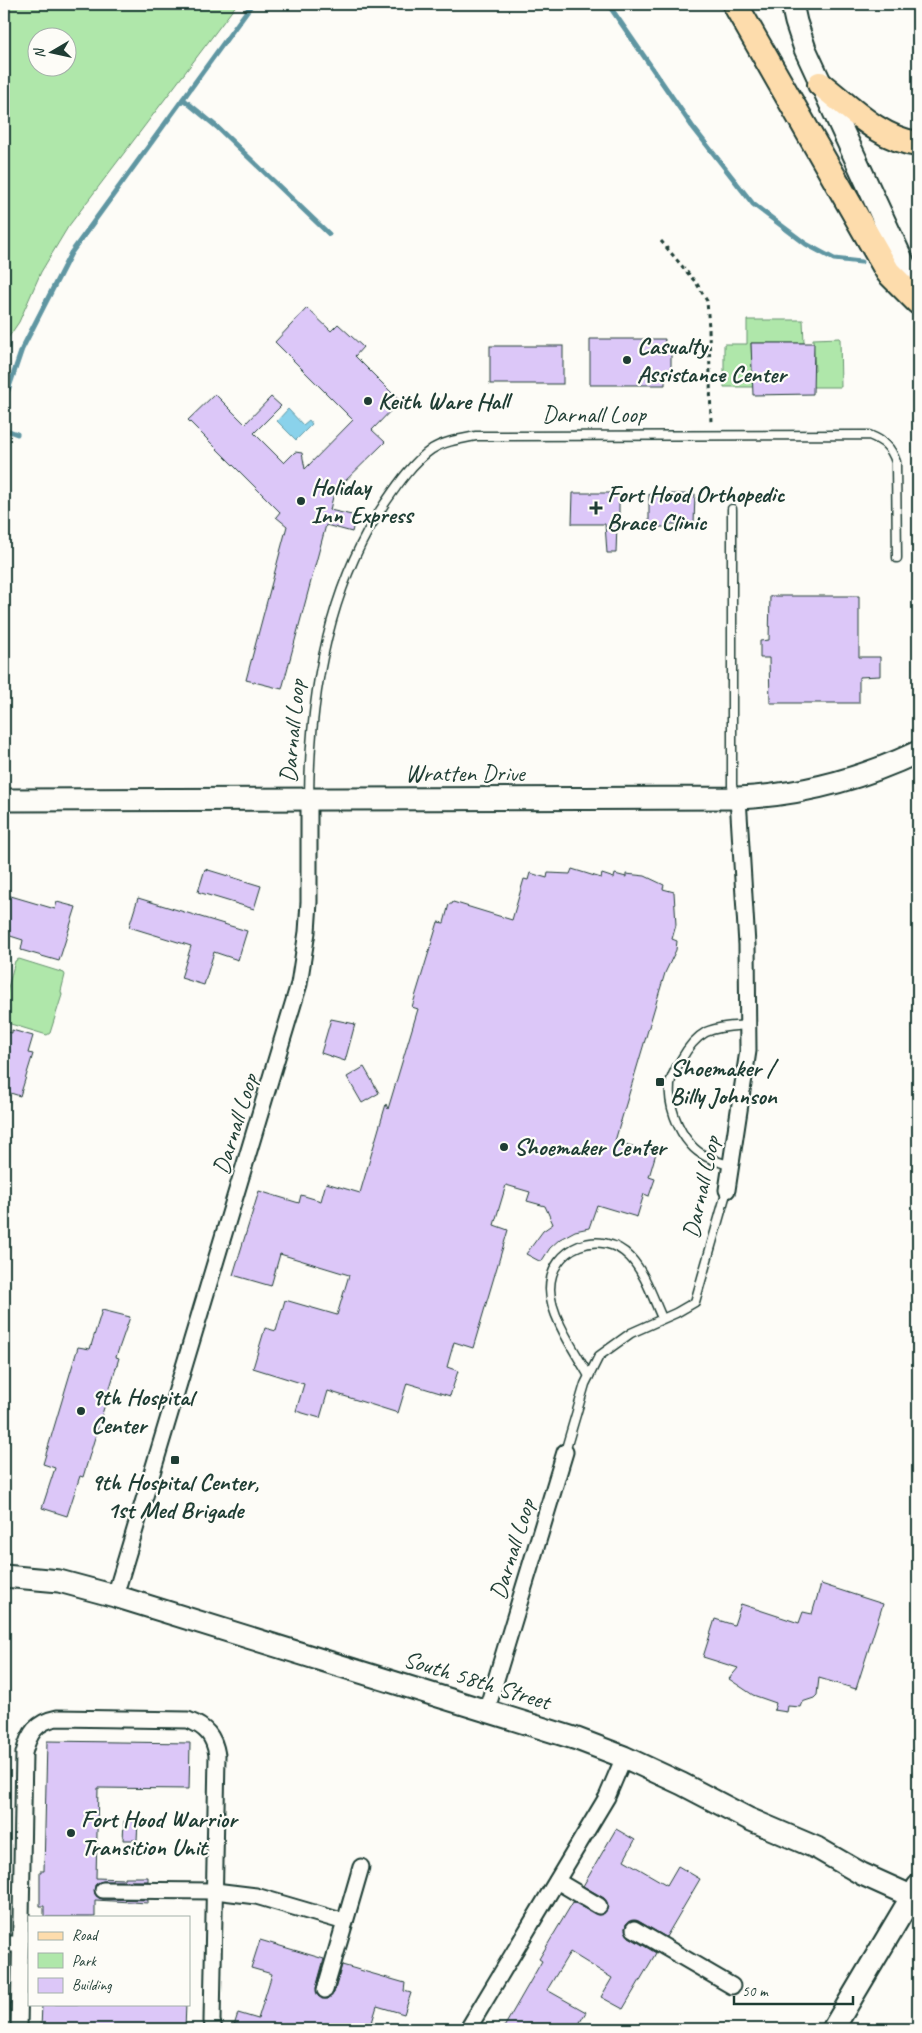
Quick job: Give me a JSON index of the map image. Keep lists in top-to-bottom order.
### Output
{
  "streets": {
    "street": ["Darnall Loop", "Wratten Drive", "South 58th Street"]
  },
  "crossings": [
    ["Darnall Loop", "Wratten Drive"],
    ["Darnall Loop", "South 58th Street"]
  ],
  "places": {
    "other": [
      "Casualty Assistance Center",
      "Keith Ware Hall",
      "Holiday Inn Express",
      "Shoemaker Center",
      "9th Hospital Center",
      "Fort Hood Warrior Transition Unit"
    ],
    "health": ["Fort Hood Orthopedic Brace Clinic"],
    "transit": ["Shoemaker / Billy Johnson", "9th Hospital Center, 1st Med Brigade"]
  },
  "legend": ["Road", "Park", "Building"],
  "scale_bar": "50 m",
  "north": "left"
}
